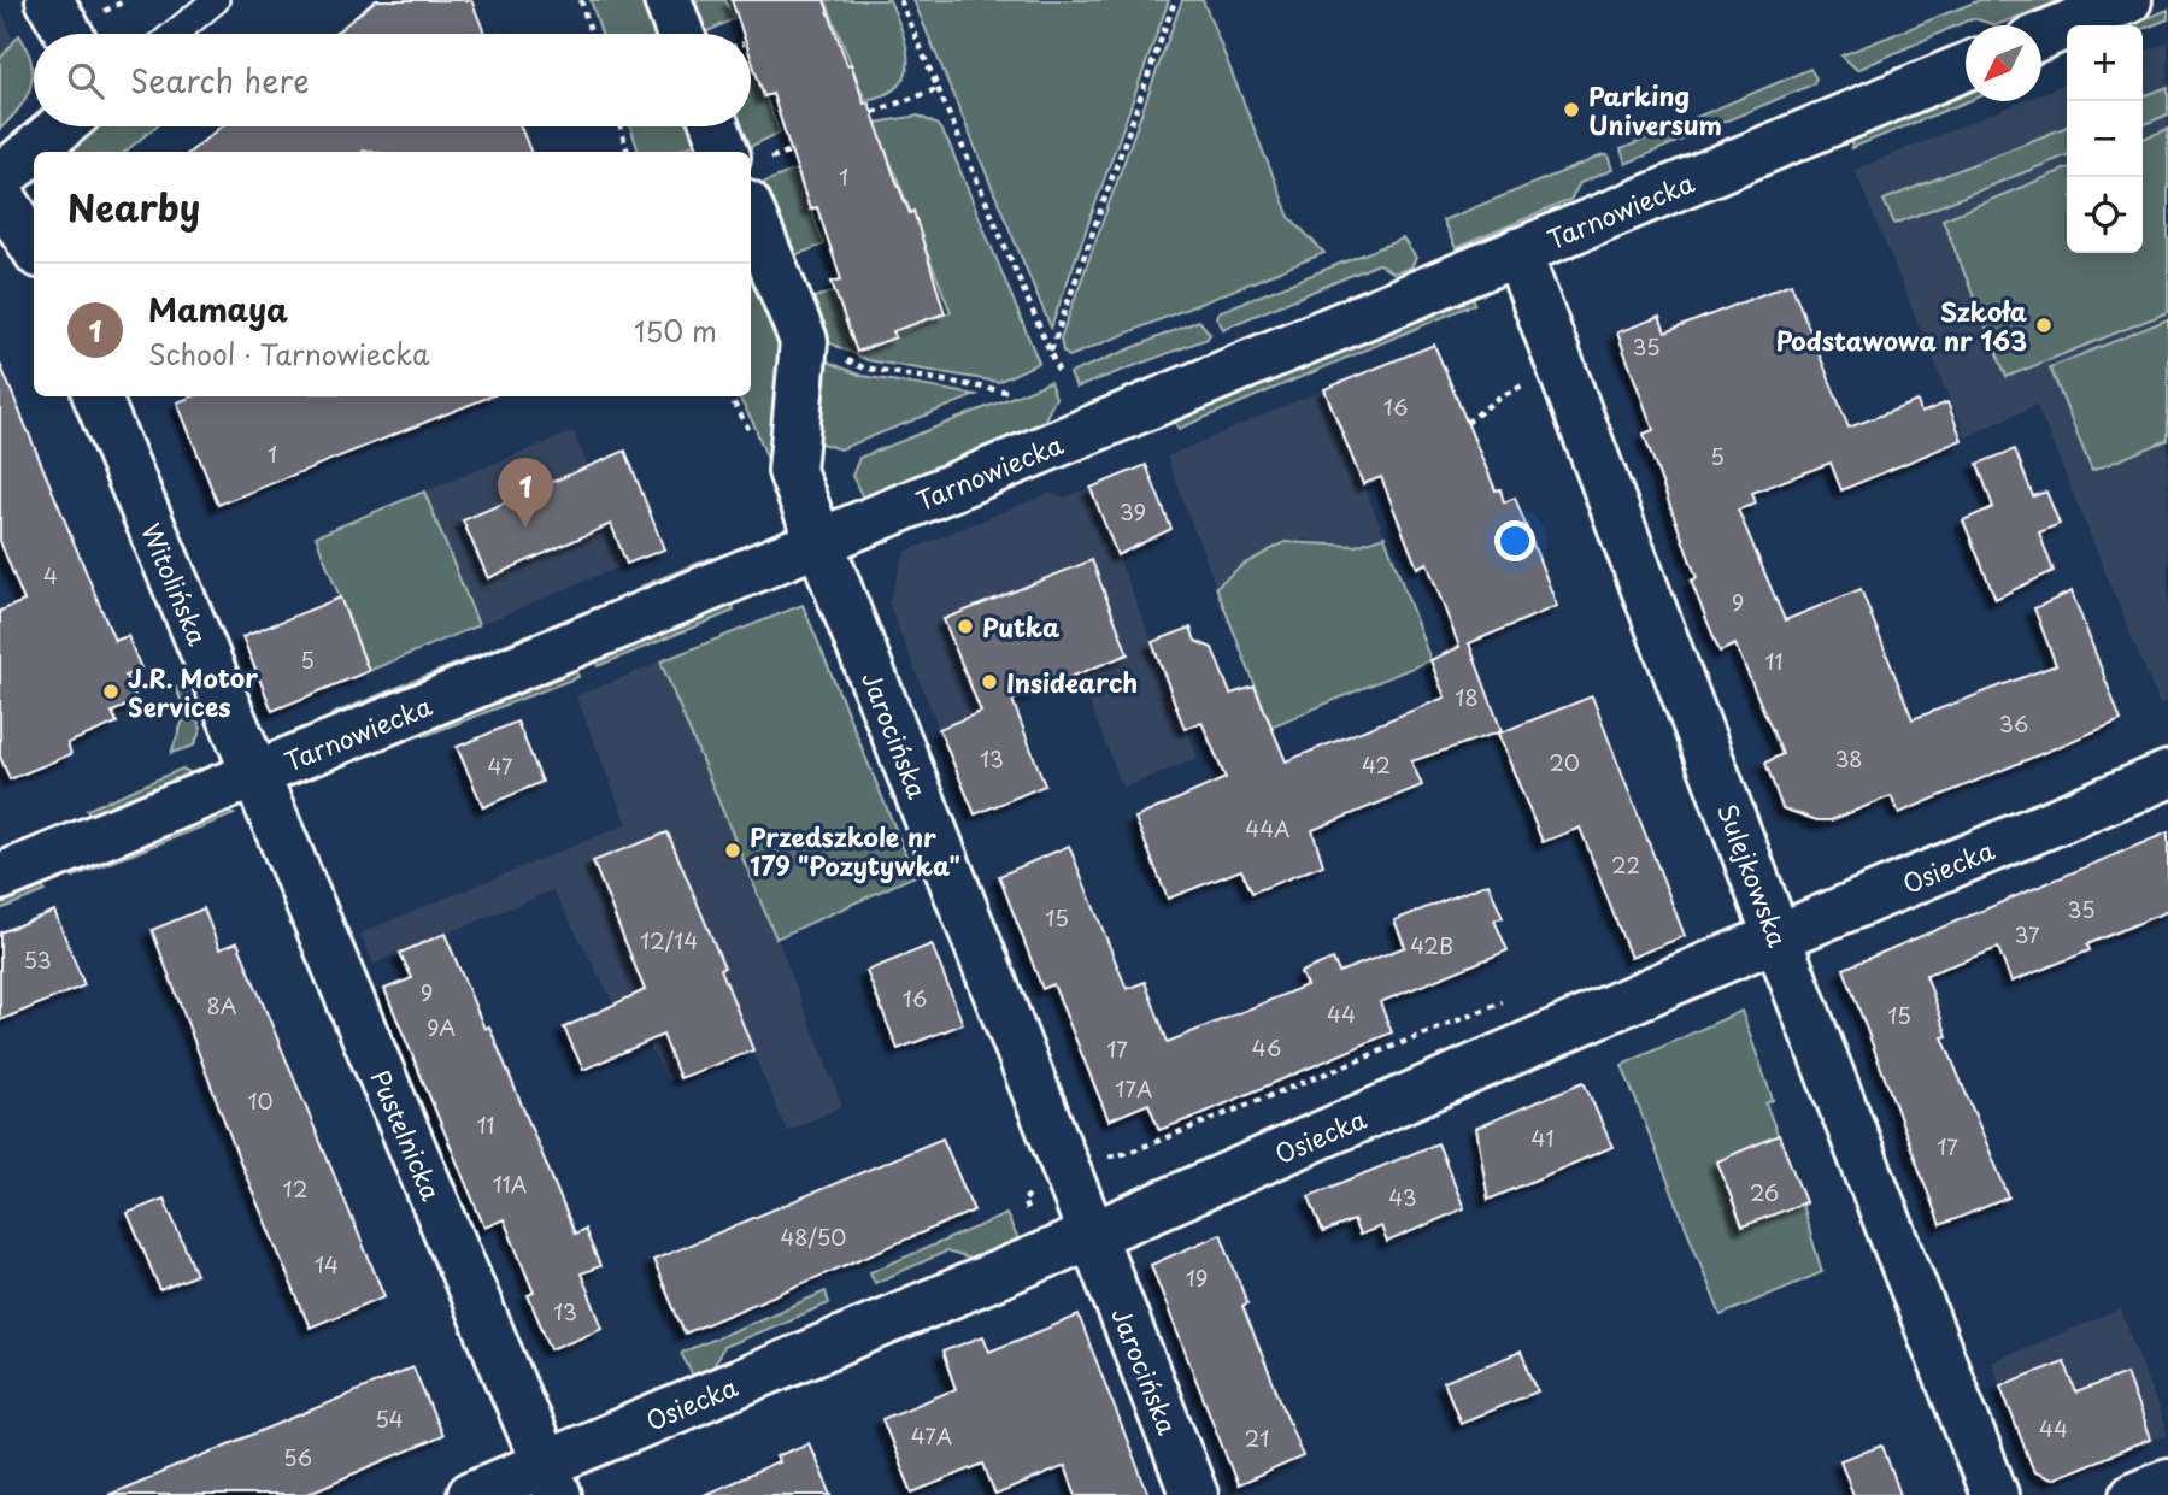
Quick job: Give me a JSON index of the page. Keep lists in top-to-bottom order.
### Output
{
  "streets": {
    "street": [
      "Tarnowiecka",
      "Witolińska",
      "Jarocińska",
      "Osiecka",
      "Sulejkowska",
      "Pustelnicka"
    ]
  },
  "crossings": [
    ["Tarnowiecka", "Witolińska"],
    ["Tarnowiecka", "Jarocińska"],
    ["Tarnowiecka", "Sulejkowska"],
    ["Tarnowiecka", "Pustelnicka"],
    ["Witolińska", "Pustelnicka"],
    ["Jarocińska", "Osiecka"],
    ["Osiecka", "Sulejkowska"],
    ["Osiecka", "Pustelnicka"]
  ],
  "places": [
    "Parking Universum",
    "Szkoła Podstawowa nr 163",
    "Putka",
    "Insidearch",
    "J.R. Motor Services",
    "Przedszkole nr 179 \"Pozytywka\""
  ],
  "house_numbers": [
    "1",
    "35",
    "16",
    "1",
    "5",
    "39",
    "4",
    "9",
    "5",
    "11",
    "18",
    "36",
    "13",
    "38",
    "20",
    "42",
    "47",
    "44A",
    "22",
    "35",
    "15",
    "37",
    "12/14",
    "42B",
    "53",
    "9",
    "16",
    "8A",
    "44",
    "15",
    "9A",
    "46",
    "17",
    "17A",
    "10",
    "11",
    "41",
    "17",
    "11A",
    "12",
    "26",
    "43",
    "48/50",
    "14",
    "19",
    "13",
    "54",
    "44",
    "47A",
    "21",
    "56"
  ],
  "north": "bottom left",
  "page": {
    "map_buttons": ["+", "−"],
    "search": "Search here",
    "heading": "Nearby",
    "list": [
      {
        "mark": "1",
        "name": "Mamaya",
        "note": "School · Tarnowiecka",
        "value": "150 m"
      }
    ],
    "pins": "1"
  }
}
